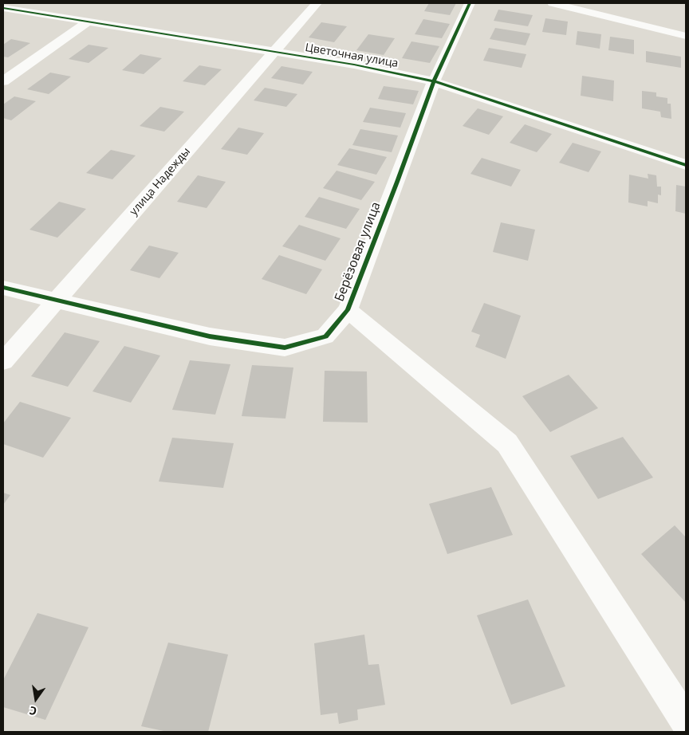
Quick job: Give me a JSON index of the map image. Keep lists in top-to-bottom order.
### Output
{
  "streets": {
    "street": ["Цветочная улица", "улица Надежды", "Берёзовая улица"]
  },
  "crossings": [
    ["Цветочная улица", "улица Надежды"],
    ["Цветочная улица", "Берёзовая улица"],
    ["улица Надежды", "Берёзовая улица"]
  ],
  "north": "bottom"
}
